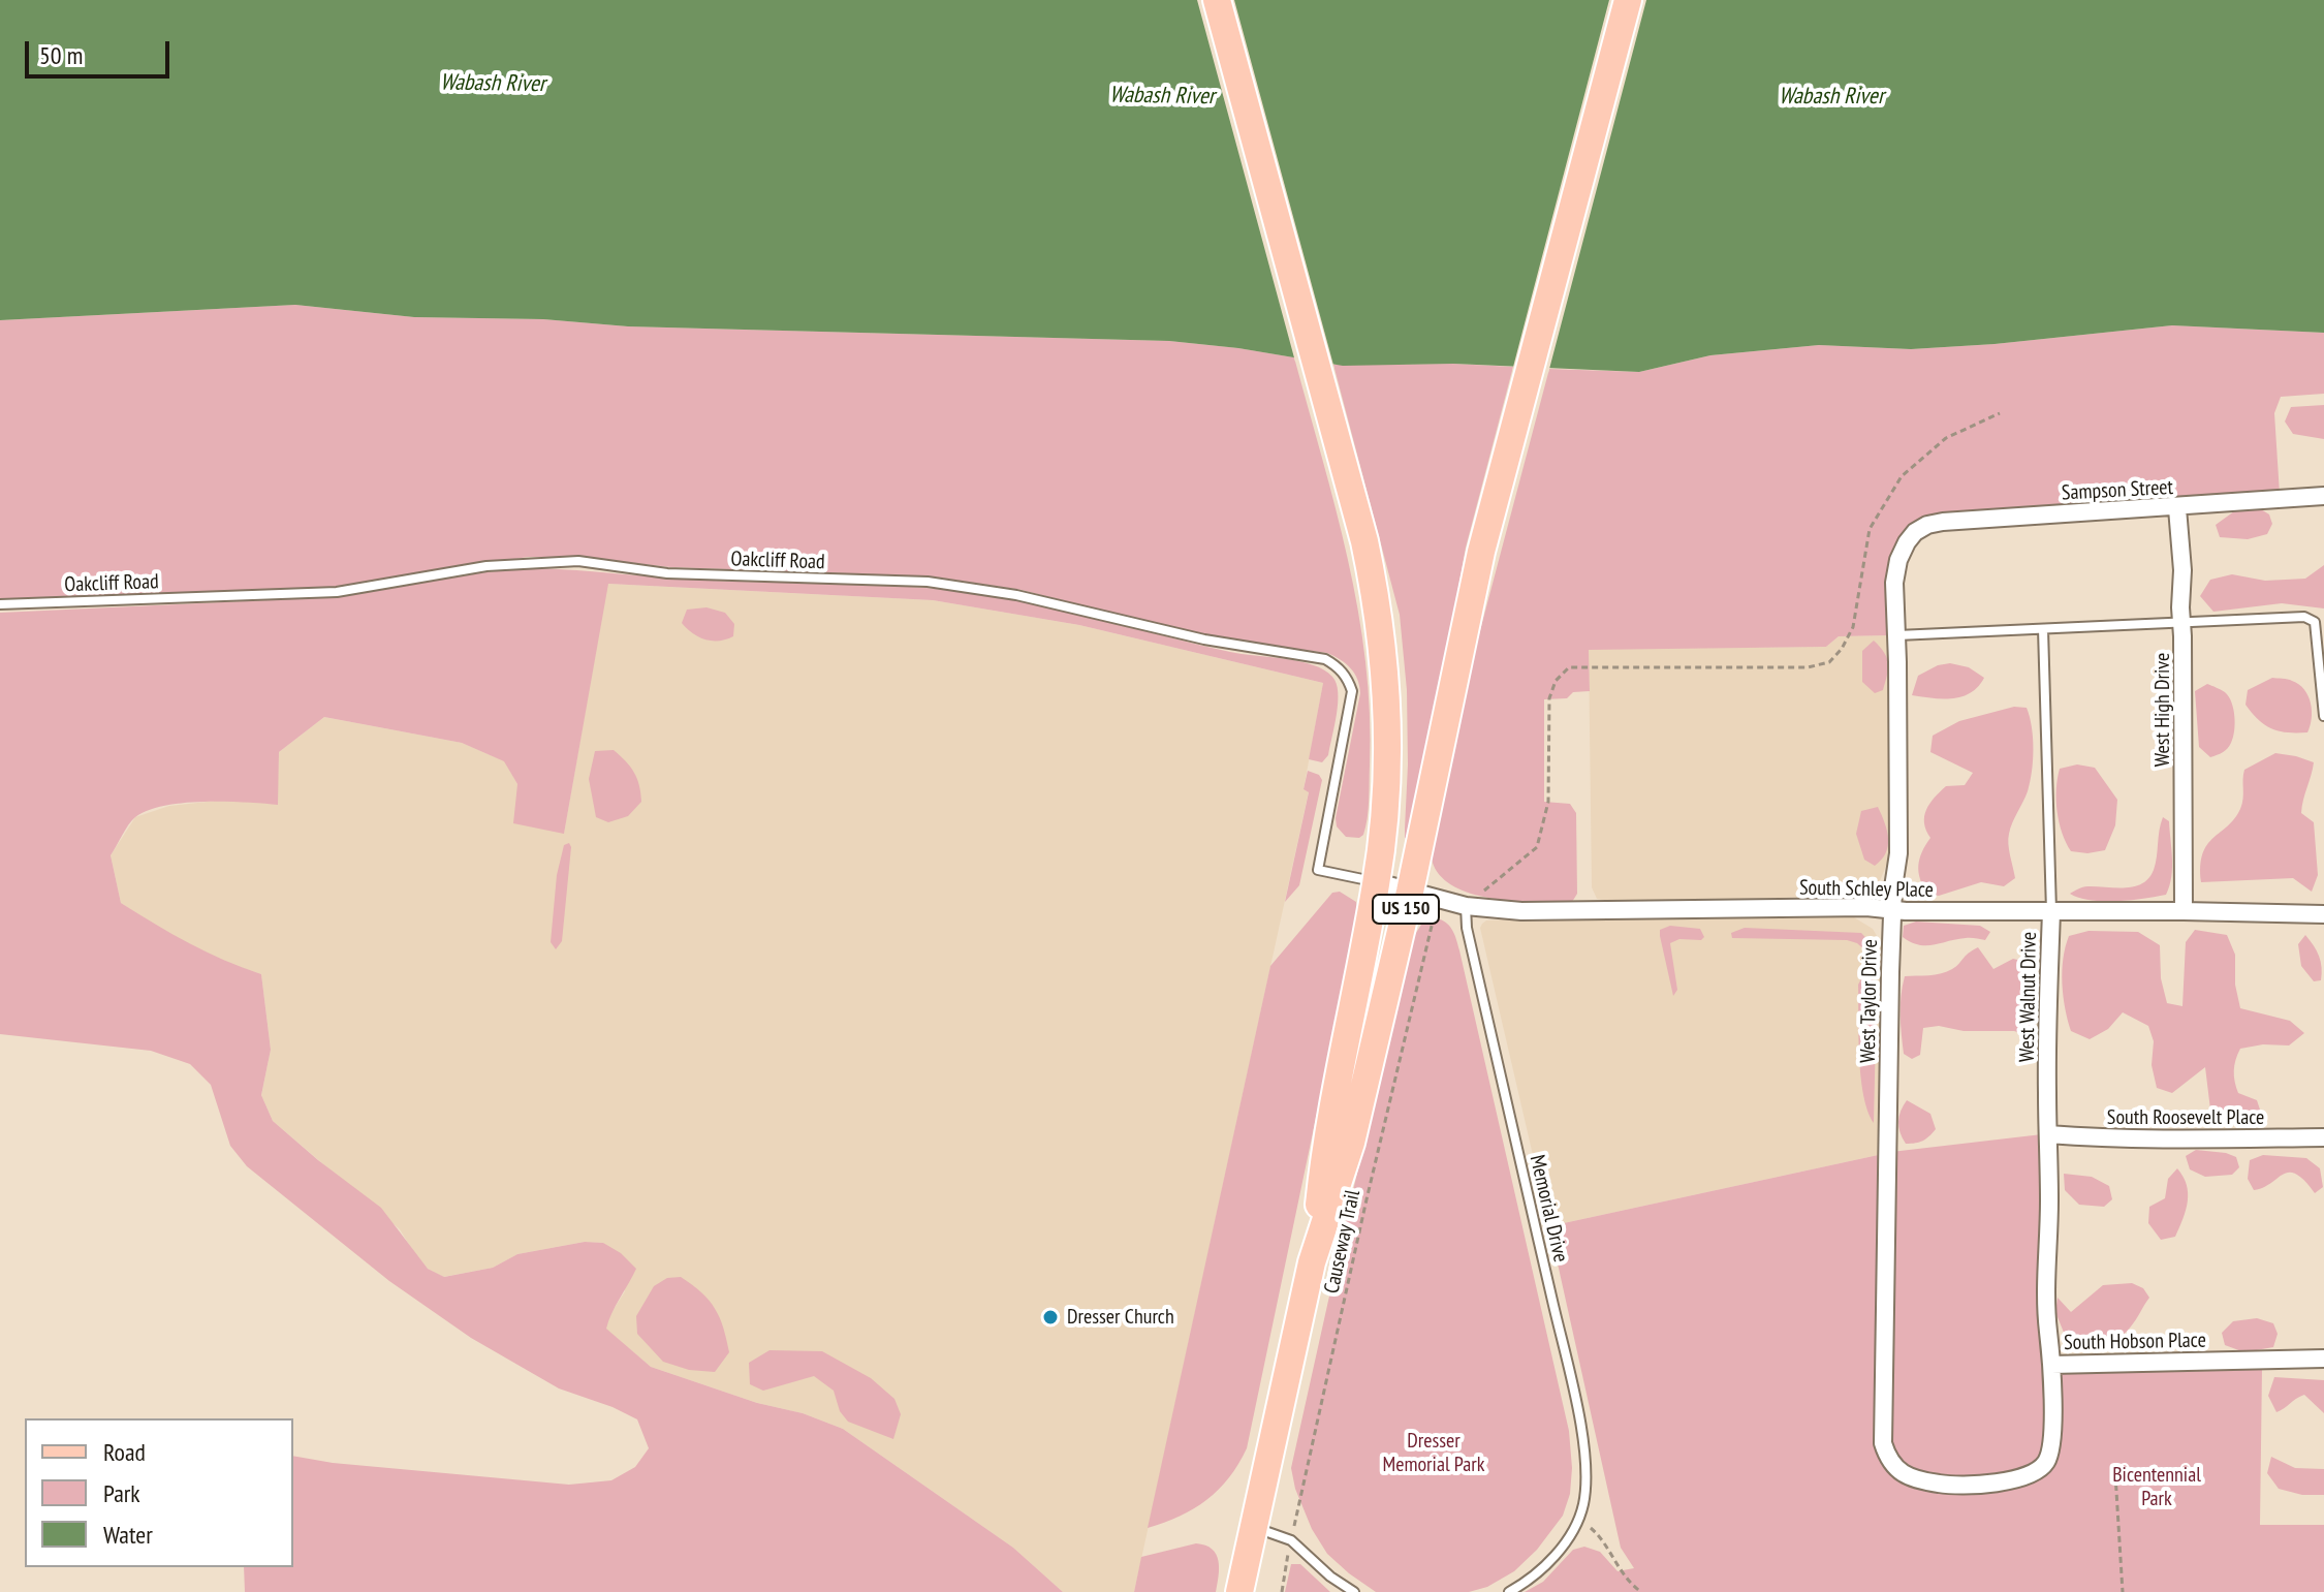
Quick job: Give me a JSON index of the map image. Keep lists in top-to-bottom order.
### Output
{
  "streets": {
    "main road": ["US 150"],
    "street": [
      "Sampson Street",
      "West High Drive",
      "South Schley Place",
      "West Walnut Drive",
      "West Taylor Drive",
      "South Roosevelt Place",
      "South Hobson Place"
    ],
    "lane": ["Oakcliff Road", "Memorial Drive"],
    "path": ["Causeway Trail"]
  },
  "crossings": [
    ["Sampson Street", "West High Drive"],
    ["Sampson Street", "West Taylor Drive"],
    ["Oakcliff Road", "South Schley Place"],
    ["Oakcliff Road", "US 150"],
    ["West High Drive", "South Schley Place"],
    ["South Schley Place", "US 150"],
    ["South Schley Place", "West Walnut Drive"],
    ["South Schley Place", "West Taylor Drive"],
    ["South Schley Place", "Memorial Drive"],
    ["South Schley Place", "Causeway Trail"],
    ["West Walnut Drive", "South Roosevelt Place"],
    ["West Walnut Drive", "South Hobson Place"],
    ["West Taylor Drive", "South Hobson Place"]
  ],
  "water": ["Wabash River"],
  "parks": ["Dresser Memorial Park", "Bicentennial Park"],
  "places": ["Dresser Church"],
  "legend": ["Road", "Park", "Water"],
  "scale_bar": "50 m"
}
